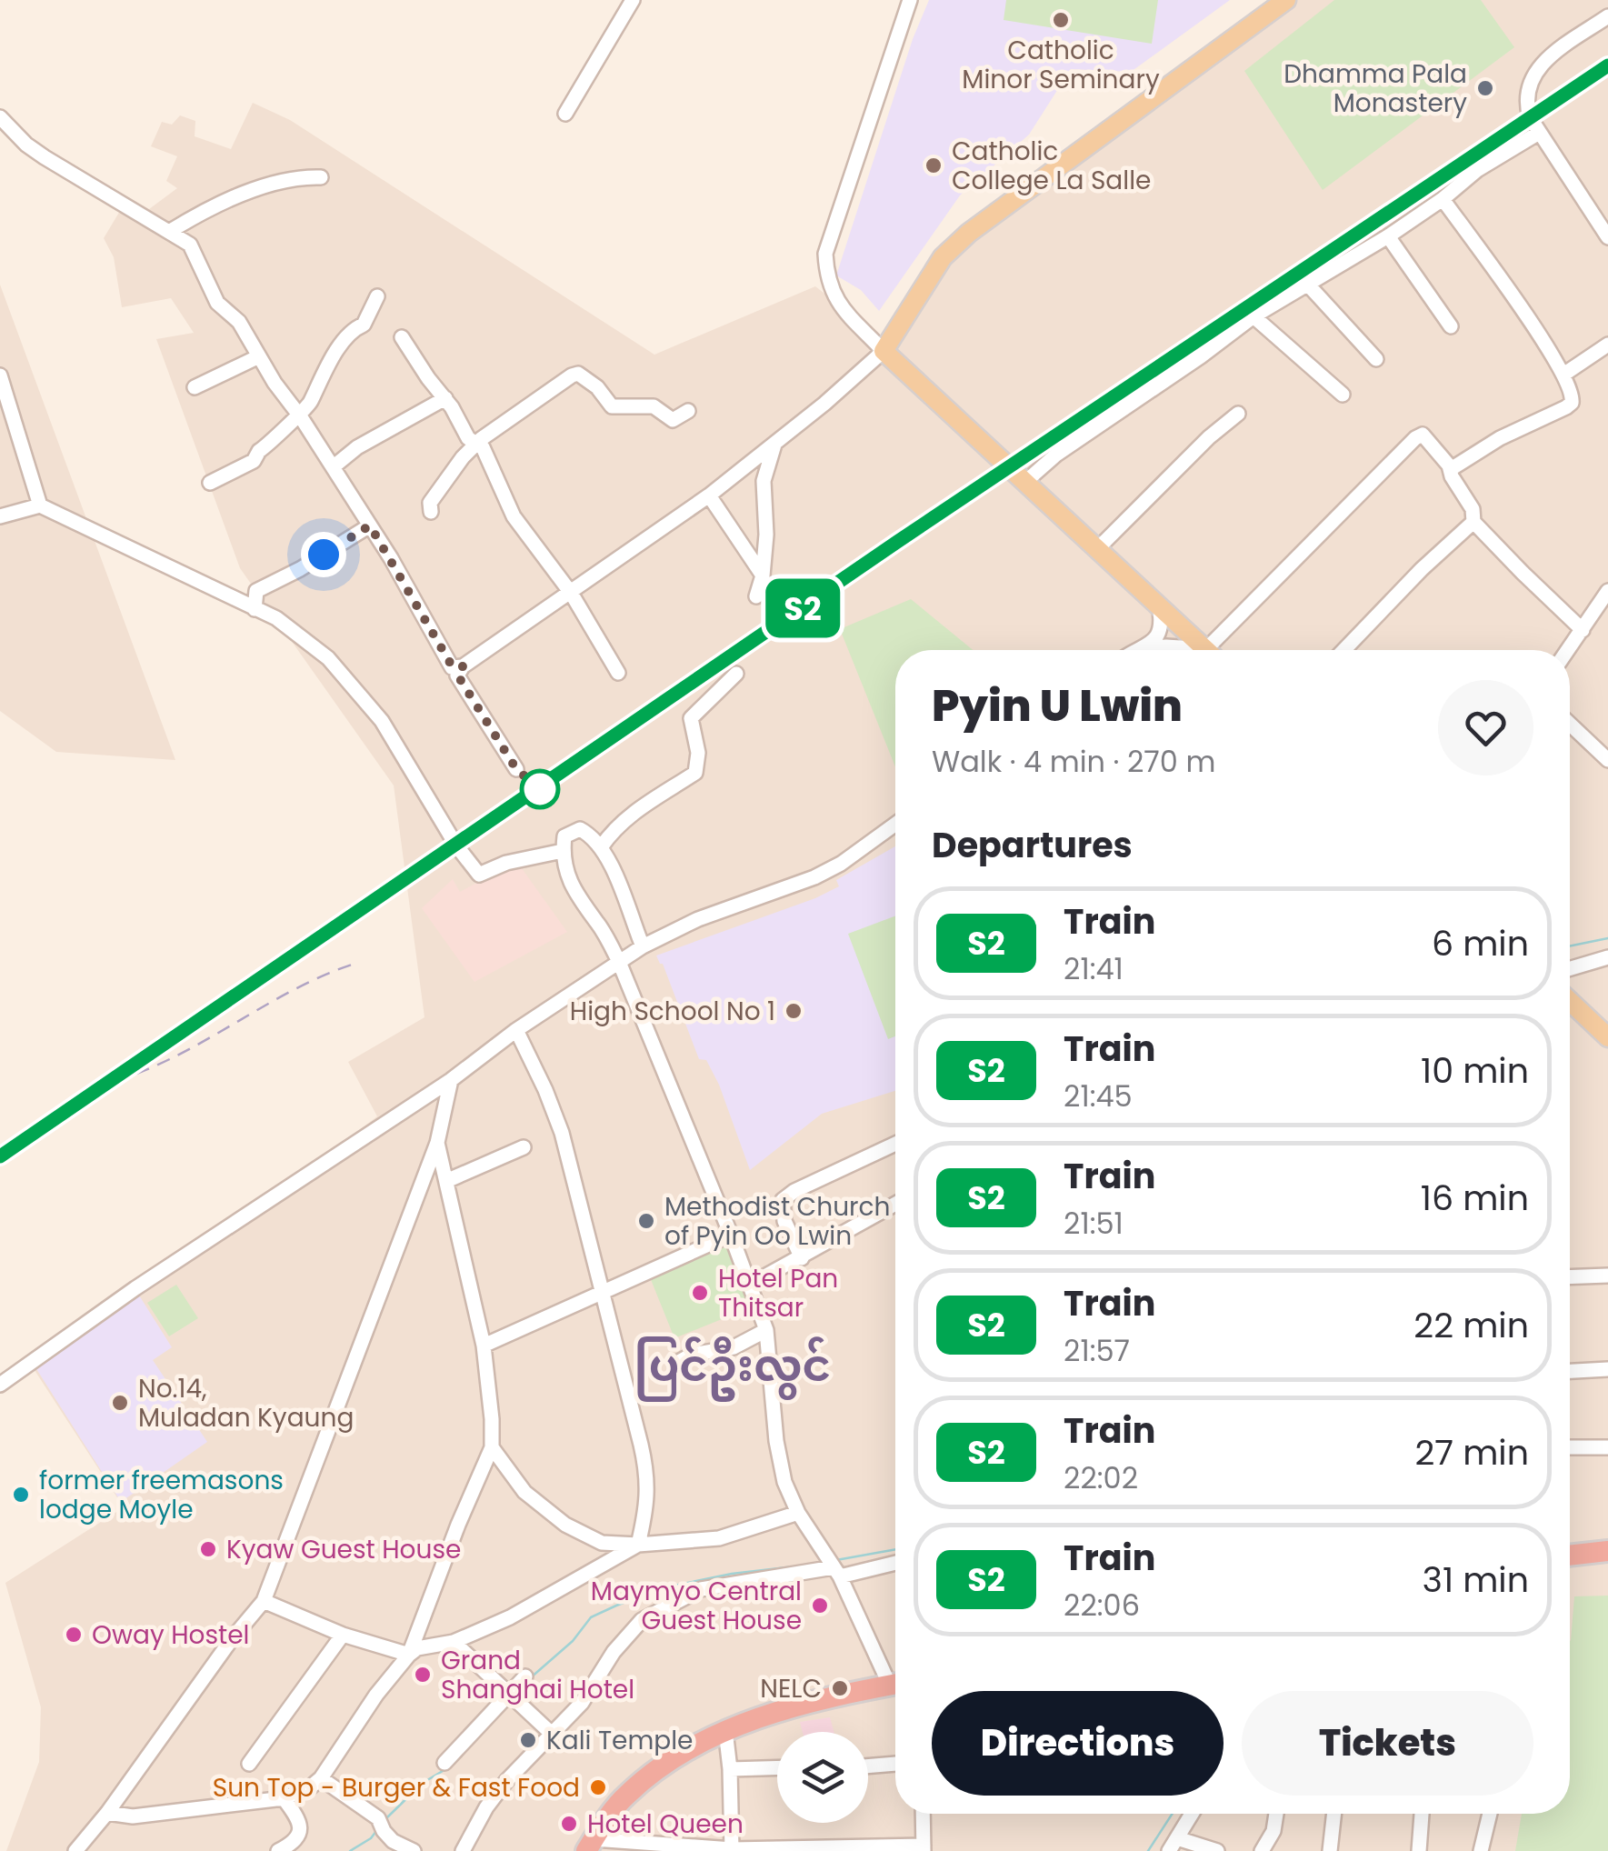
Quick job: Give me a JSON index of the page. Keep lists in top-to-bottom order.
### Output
{
  "districts": ["ပြင်ဦးလွင်"],
  "places": [
    "Catholic Minor Seminary",
    "Dhamma Pala Monastery",
    "Catholic College La Salle",
    "High School No 1",
    "Methodist Church of Pyin Oo Lwin",
    "Hotel Pan Thitsar",
    "No.14, Muladan Kyaung",
    "former freemasons lodge Moyle",
    "Kyaw Guest House",
    "Maymyo Central Guest House",
    "Oway Hostel",
    "Grand Shanghai Hotel",
    "NELC",
    "Kali Temple",
    "Sun Top - Burger & Fast Food",
    "Hotel Queen"
  ],
  "page": {
    "on_map": "S2",
    "heading": [
      ["Pyin U Lwin", "Walk · 4 min · 270 m"],
      "Departures"
    ],
    "list": [
      {
        "mark": "S2",
        "name": "Train",
        "note": "21:41",
        "value": "6 min"
      },
      {
        "mark": "S2",
        "name": "Train",
        "note": "21:45",
        "value": "10 min"
      },
      {
        "mark": "S2",
        "name": "Train",
        "note": "21:51",
        "value": "16 min"
      },
      {
        "mark": "S2",
        "name": "Train",
        "note": "21:57",
        "value": "22 min"
      },
      {
        "mark": "S2",
        "name": "Train",
        "note": "22:02",
        "value": "27 min"
      },
      {
        "mark": "S2",
        "name": "Train",
        "note": "22:06",
        "value": "31 min"
      }
    ],
    "buttons": ["Directions", "Tickets"]
  }
}
